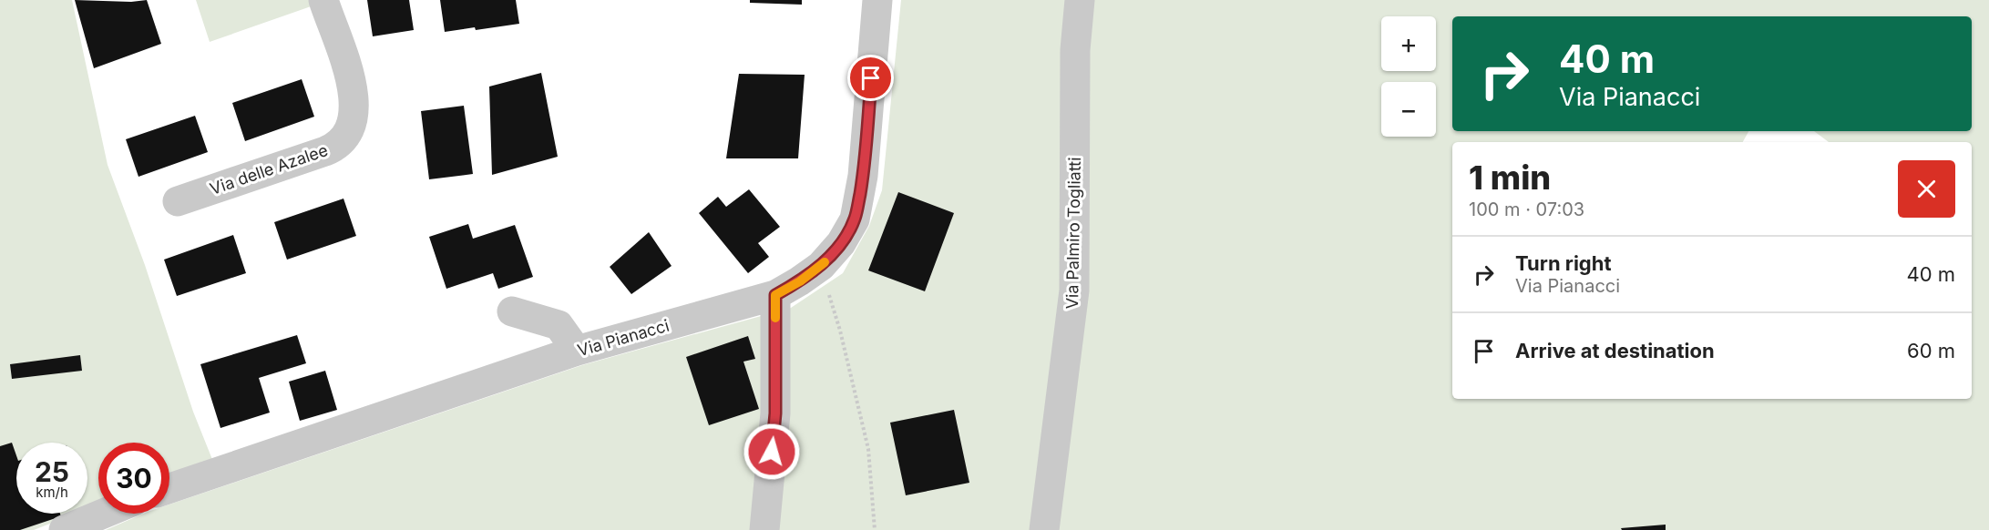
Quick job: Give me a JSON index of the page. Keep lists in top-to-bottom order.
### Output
{
  "streets": {
    "street": ["Via delle Azalee", "Via Palmiro Togliatti", "Via Pianacci"]
  },
  "page": {
    "map_buttons": ["+", "−"],
    "turn": ["40 m", "Via Pianacci"],
    "heading": ["1 min", "100 m · 07:03"],
    "list": [
      {
        "name": "Turn right",
        "note": "Via Pianacci",
        "value": "40 m"
      },
      {
        "name": "Arrive at destination",
        "value": "60 m"
      }
    ],
    "speed": "25 km/h",
    "limit": "30"
  }
}
